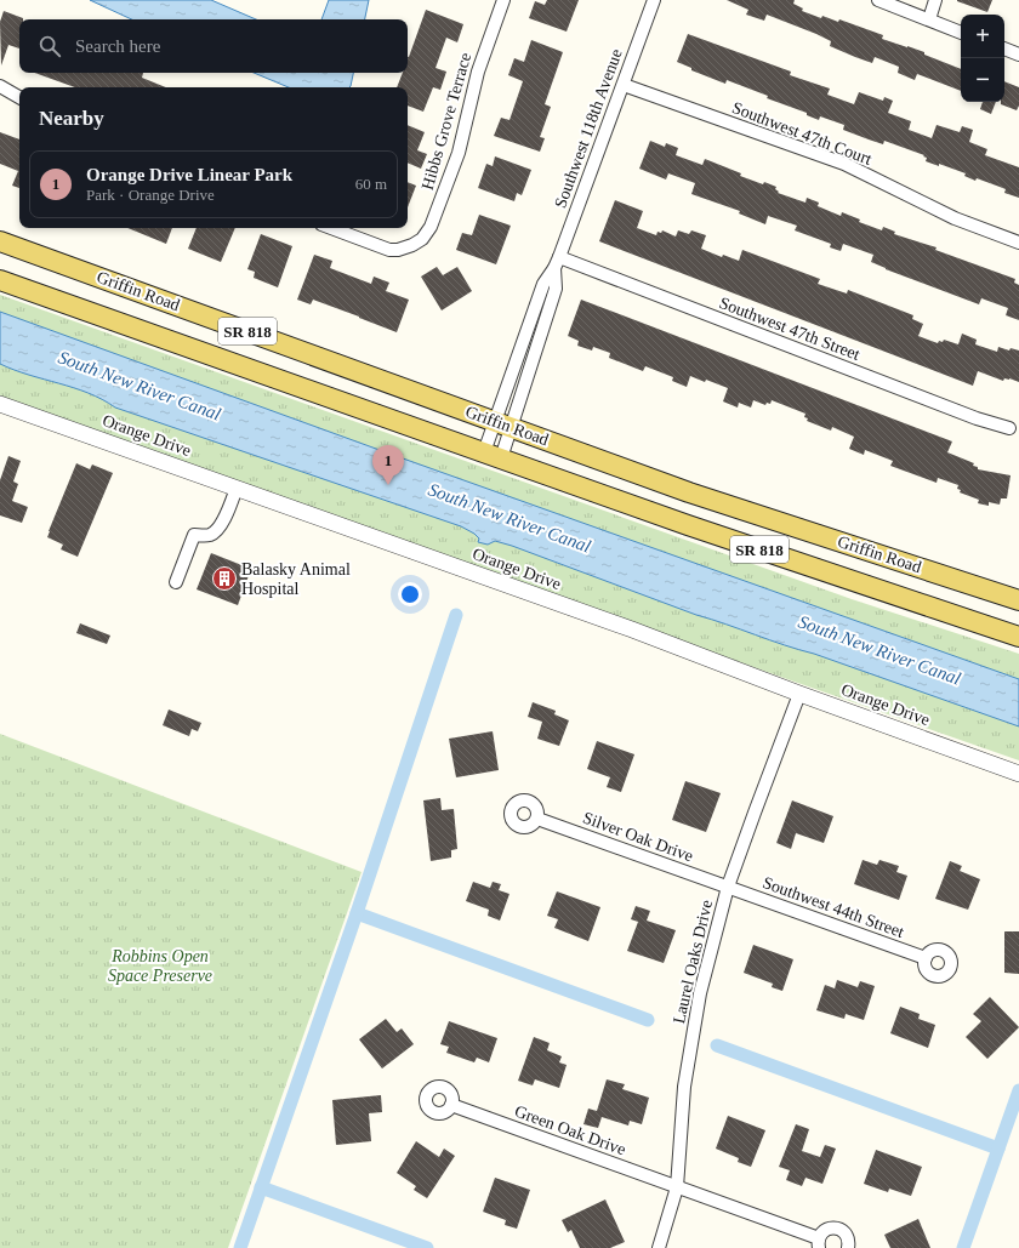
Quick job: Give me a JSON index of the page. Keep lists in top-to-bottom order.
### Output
{
  "streets": {
    "main road": ["Griffin Road", "SR 818"],
    "street": [
      "Hibbs Grove Terrace",
      "Southwest 118th Avenue",
      "Southwest 47th Court",
      "Southwest 47th Street",
      "Orange Drive",
      "Silver Oak Drive",
      "Southwest 44th Street",
      "Laurel Oaks Drive",
      "Green Oak Drive"
    ]
  },
  "crossings": [
    ["Southwest 118th Avenue", "Southwest 47th Court"],
    ["Southwest 118th Avenue", "Griffin Road"],
    ["Southwest 118th Avenue", "Southwest 47th Street"],
    ["Orange Drive", "Laurel Oaks Drive"],
    ["Silver Oak Drive", "Southwest 44th Street"],
    ["Silver Oak Drive", "Laurel Oaks Drive"],
    ["Southwest 44th Street", "Laurel Oaks Drive"],
    ["Laurel Oaks Drive", "Green Oak Drive"]
  ],
  "water": ["South New River Canal"],
  "parks": ["Robbins Open Space Preserve"],
  "places": {
    "building": ["Balasky Animal Hospital"]
  },
  "page": {
    "map_buttons": ["+", "−"],
    "search": "Search here",
    "heading": "Nearby",
    "list": [
      {
        "mark": "1",
        "name": "Orange Drive Linear Park",
        "note": "Park · Orange Drive",
        "value": "60 m"
      }
    ],
    "pins": "1"
  }
}
